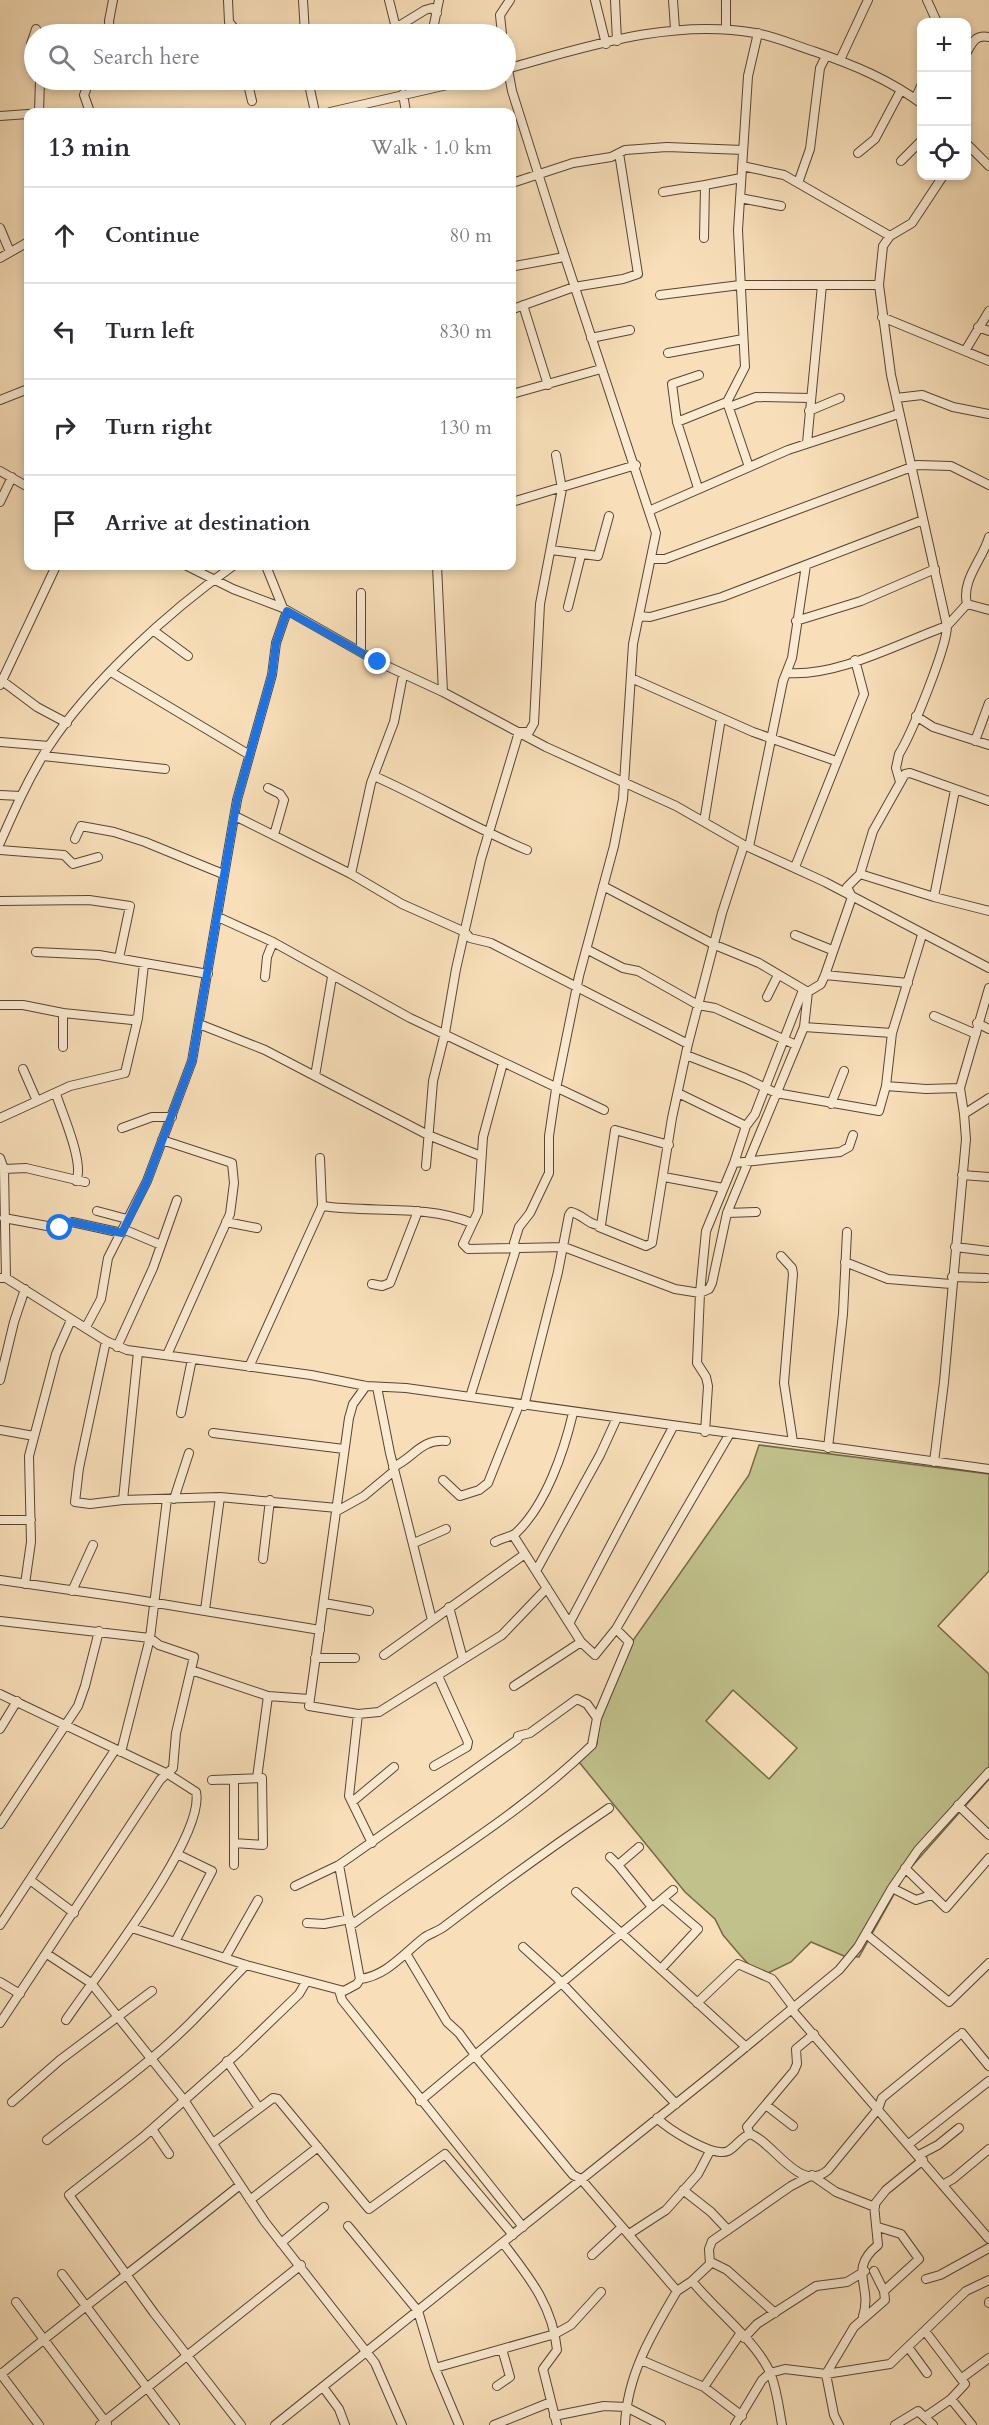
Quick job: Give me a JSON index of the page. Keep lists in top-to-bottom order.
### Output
{
  "page": {
    "map_buttons": ["+", "−"],
    "search": "Search here",
    "heading": ["13 min", "Walk · 1.0 km"],
    "list": [
      ["Continue", "80 m"],
      ["Turn left", "830 m"],
      ["Turn right", "130 m"],
      "Arrive at destination"
    ]
  }
}
